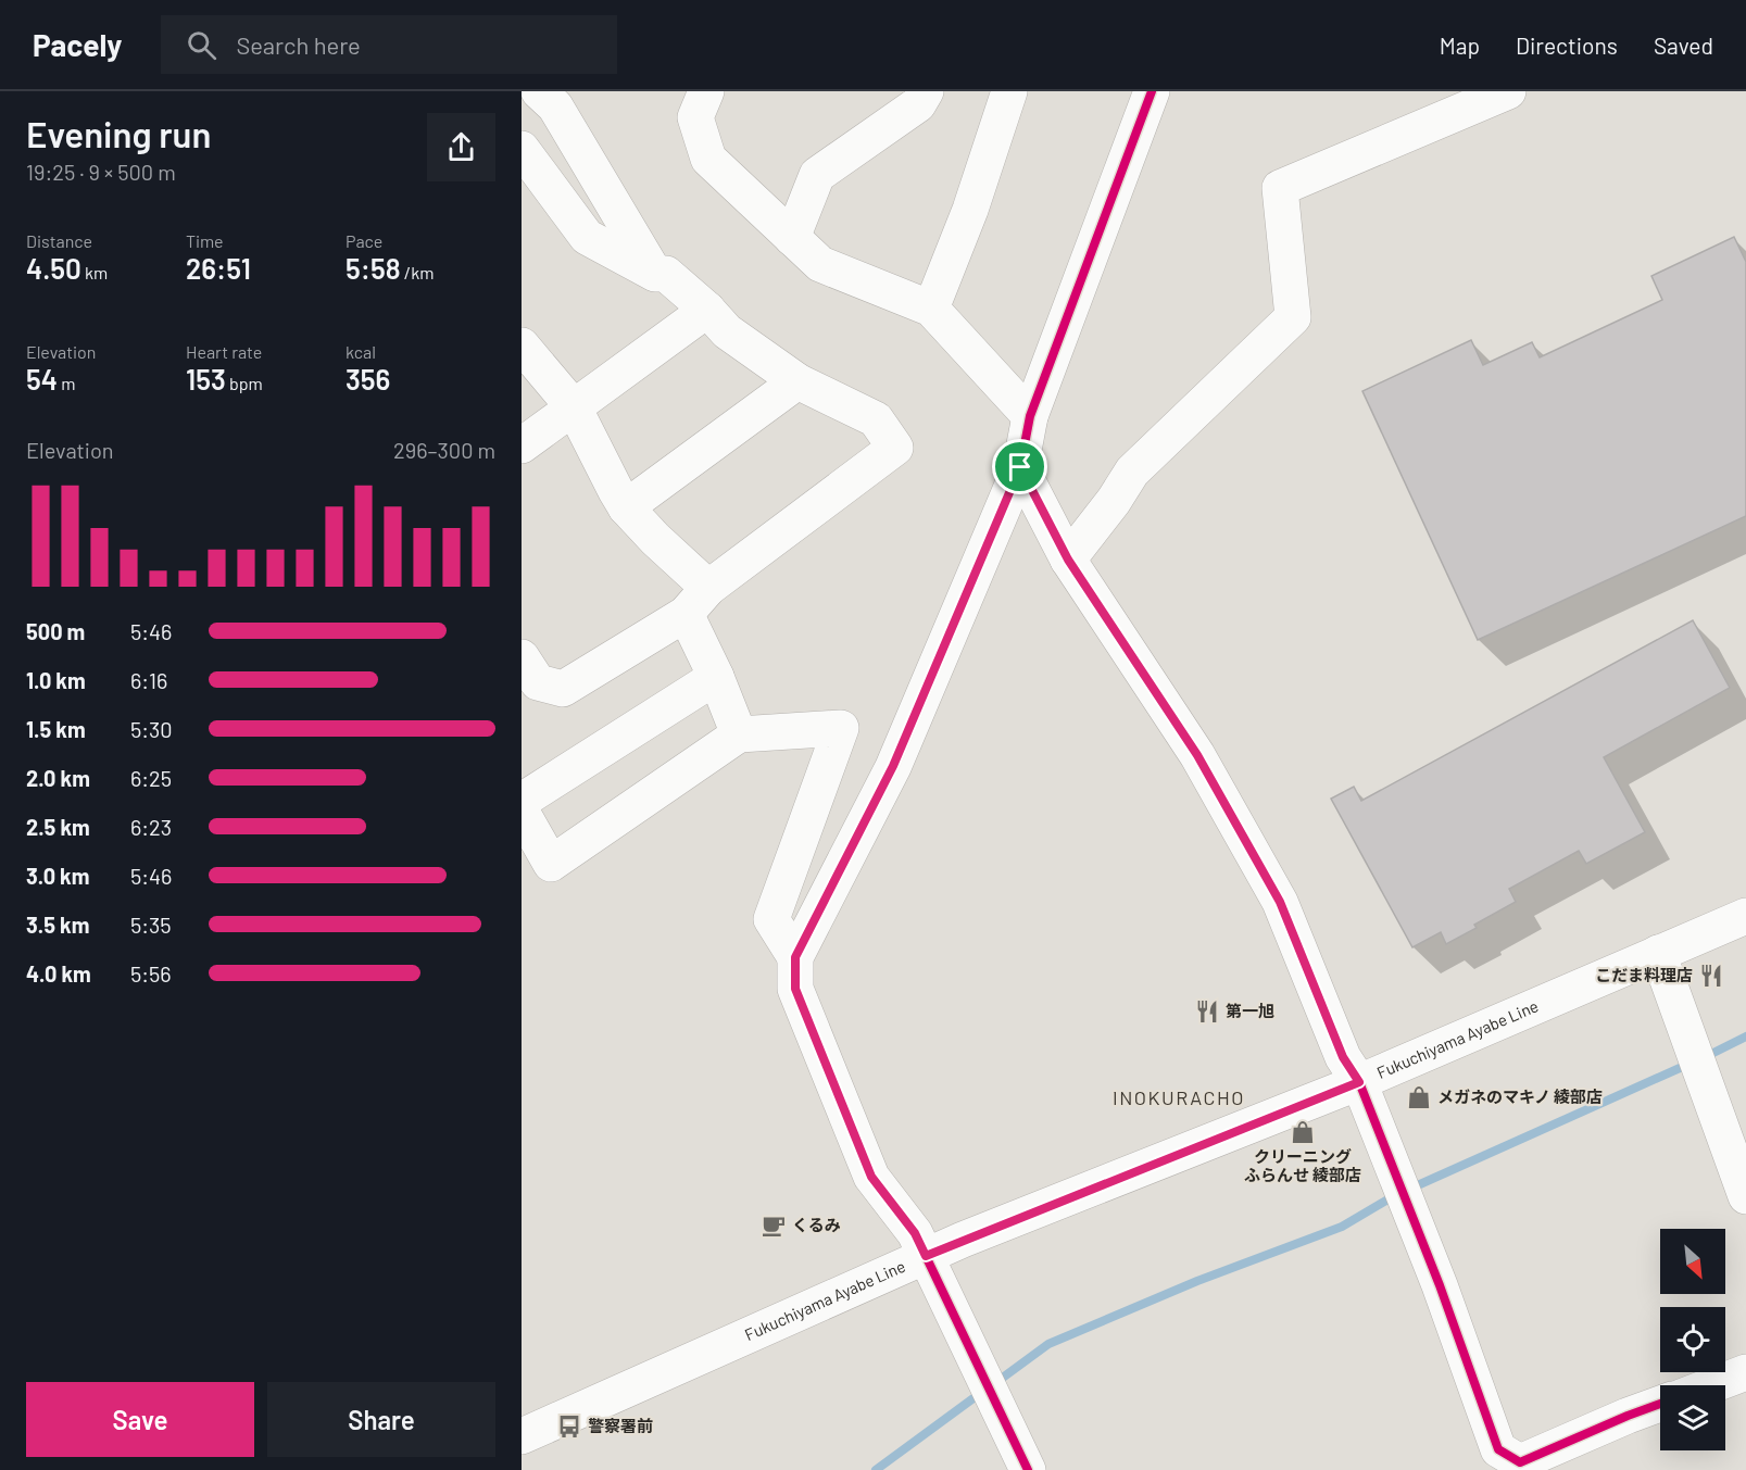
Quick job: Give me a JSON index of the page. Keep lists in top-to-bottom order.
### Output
{
  "streets": {
    "street": ["Fukuchiyama Ayabe Line"]
  },
  "districts": ["INOKURACHO"],
  "places": {
    "restaurant": ["こだま料理店", "第一旭"],
    "shop": ["メガネのマキノ 綾部店", "クリーニング ふらんせ 綾部店"],
    "cafe": ["くるみ"],
    "bus stop": ["警察署前"]
  },
  "north": "bottom right",
  "page": {
    "header": "Pacely",
    "search": "Search here",
    "nav": ["Map", "Directions", "Saved"],
    "heading": ["Evening run", "19:25 · 9 × 500 m"],
    "stats": [
      ["Distance", "4.50 km"],
      ["Time", "26:51"],
      ["Pace", "5:58 /km"],
      ["Elevation", "54 m"],
      ["Heart rate", "153 bpm"],
      ["kcal", "356"]
    ],
    "chart": ["Elevation", "296–300 m"],
    "list": [
      {
        "name": "500 m",
        "note": "5:46"
      },
      {
        "name": "1.0 km",
        "note": "6:16"
      },
      {
        "name": "1.5 km",
        "note": "5:30"
      },
      {
        "name": "2.0 km",
        "note": "6:25"
      },
      {
        "name": "2.5 km",
        "note": "6:23"
      },
      {
        "name": "3.0 km",
        "note": "5:46"
      },
      {
        "name": "3.5 km",
        "note": "5:35"
      },
      {
        "name": "4.0 km",
        "note": "5:56"
      }
    ],
    "buttons": ["Save", "Share"]
  }
}
